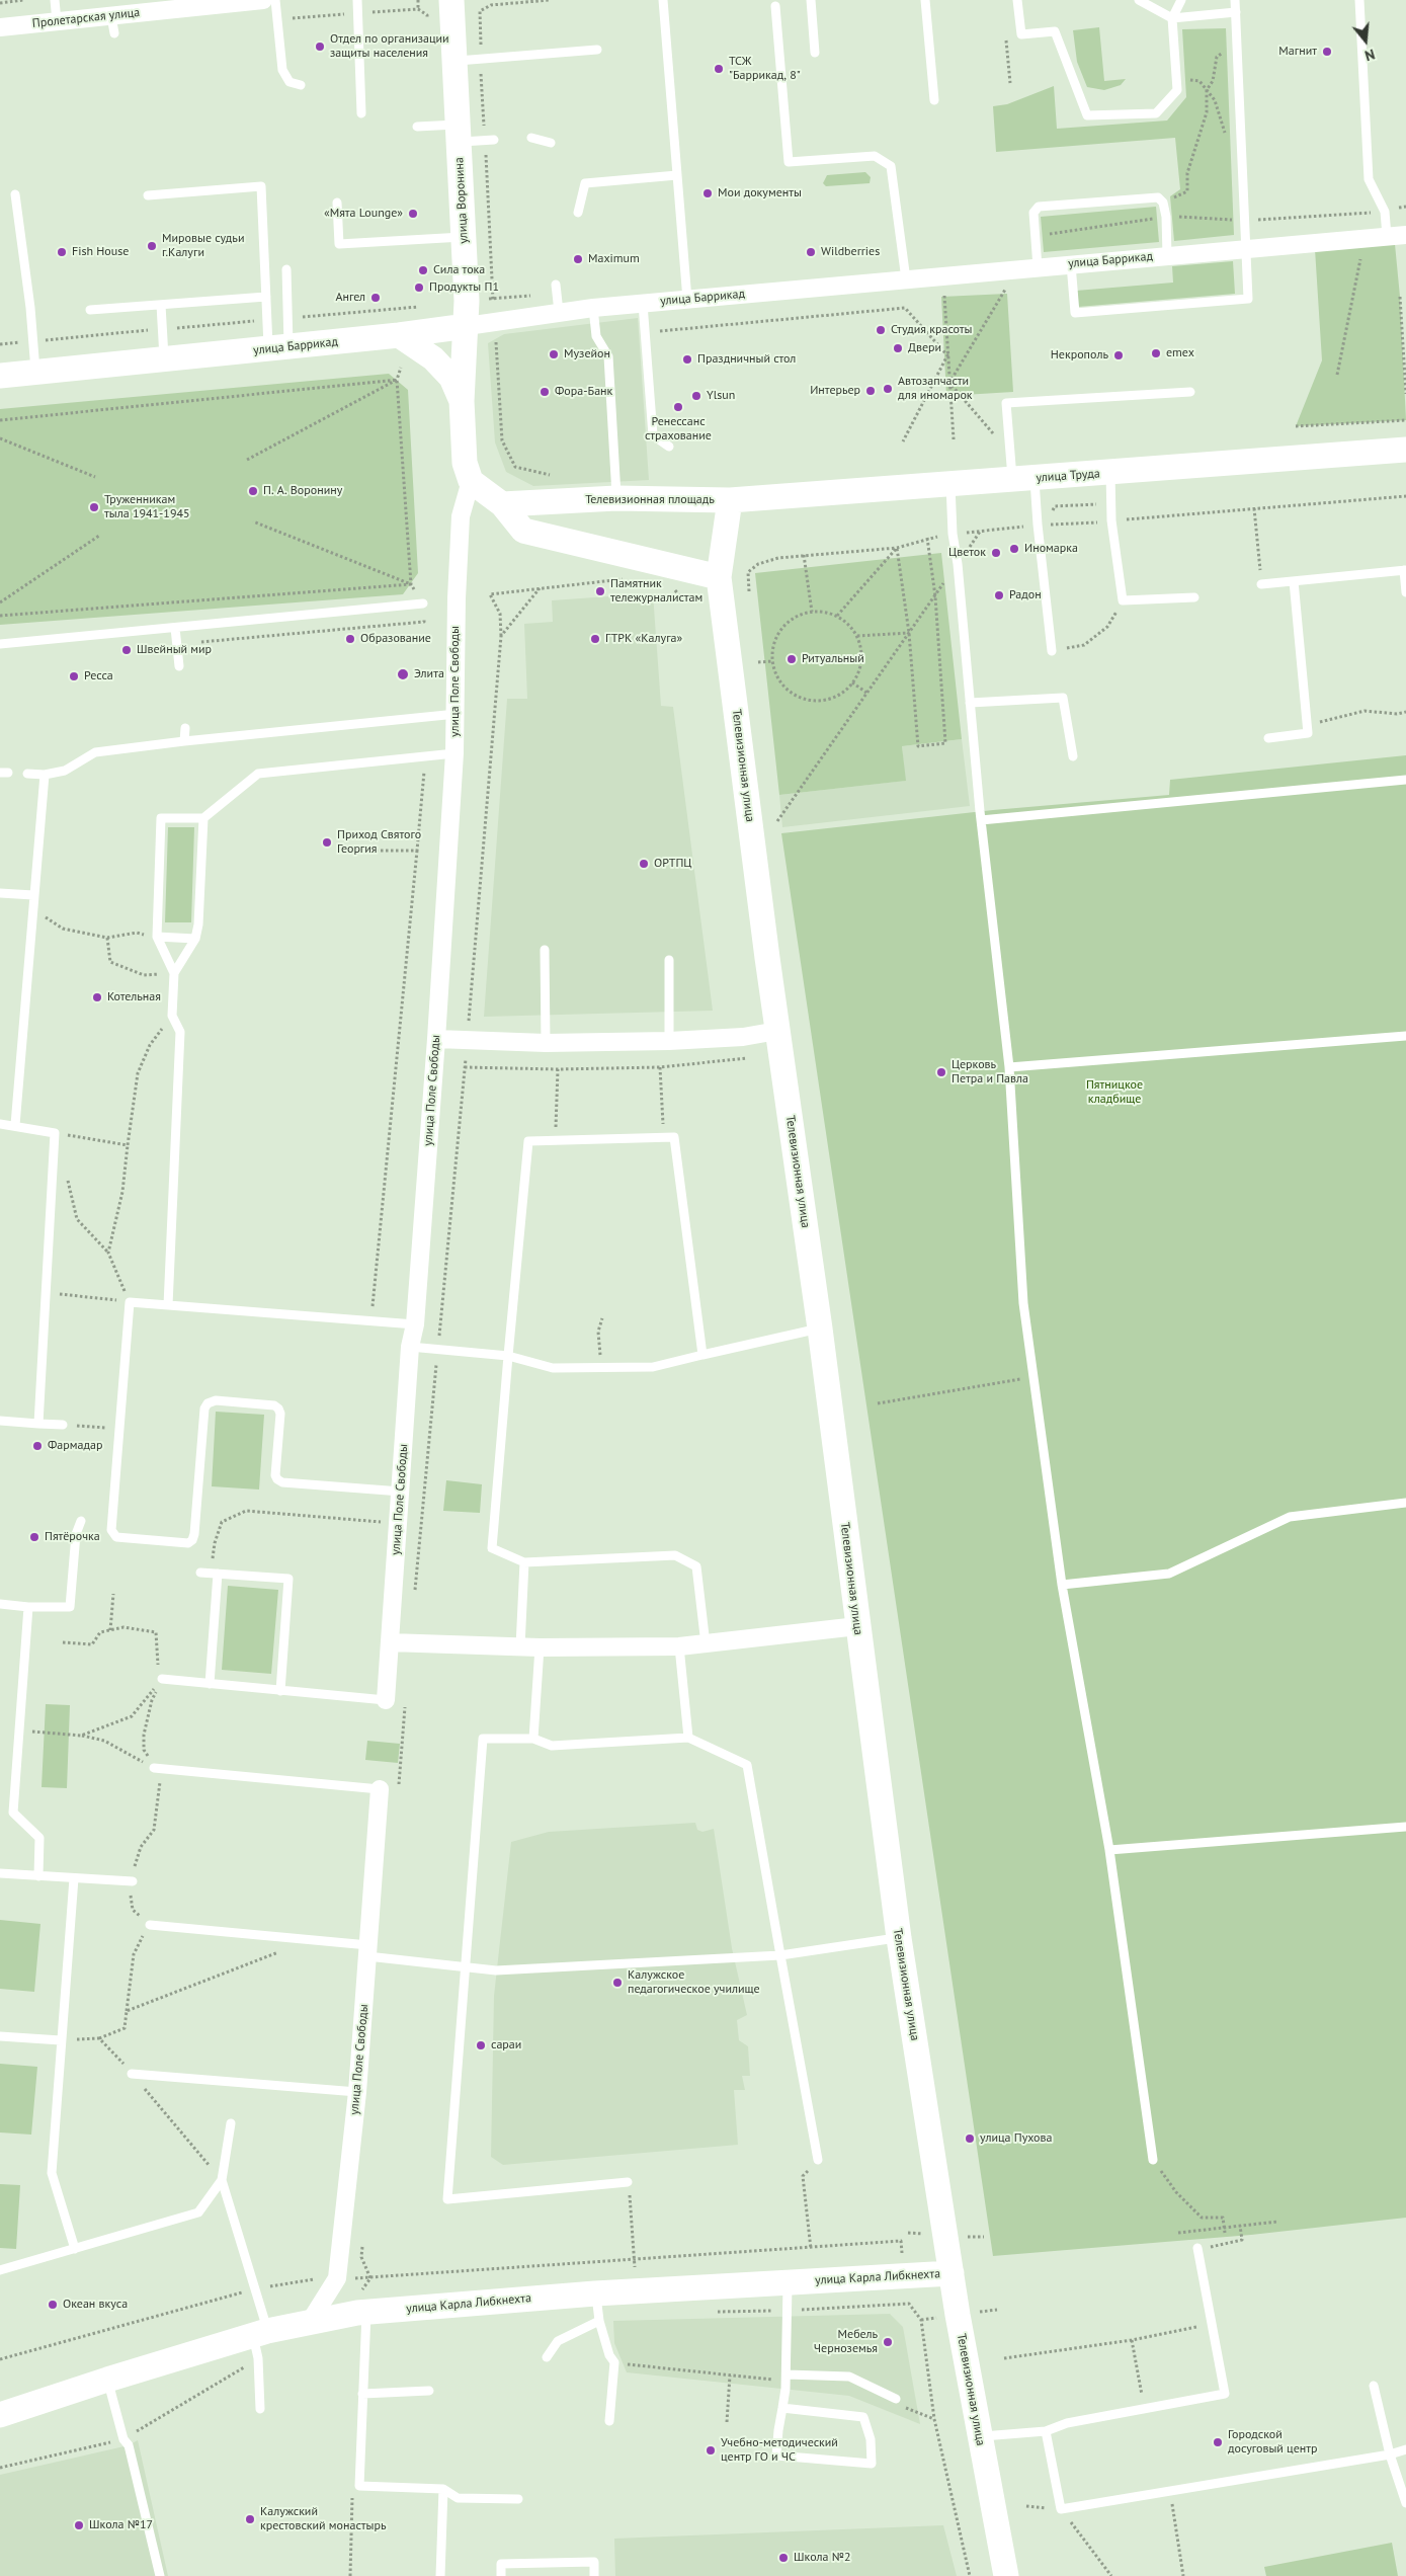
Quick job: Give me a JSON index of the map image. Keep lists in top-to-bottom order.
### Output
{
  "streets": {
    "street": [
      "Пролетарская улица",
      "улица Воронина",
      "улица Баррикад",
      "улица Труда",
      "Телевизионная площадь",
      "улица Поле Свободы",
      "Телевизионная улица",
      "улица Карла Либкнехта"
    ]
  },
  "crossings": [
    ["улица Воронина", "улица Баррикад"],
    ["улица Труда", "Телевизионная площадь"],
    ["Телевизионная площадь", "улица Поле Свободы"],
    ["Телевизионная площадь", "Телевизионная улица"],
    ["улица Поле Свободы", "улица Карла Либкнехта"],
    ["Телевизионная улица", "улица Карла Либкнехта"]
  ],
  "parks": ["Пятницкое кладбище"],
  "places": [
    "Отдел по организации защиты населения",
    "Магнит",
    "ТСЖ \"Баррикад, 8\"",
    "Мои документы",
    "«Мята Lounge»",
    "Мировые судьи г.Калуги",
    "Fish House",
    "Wildberries",
    "Maximum",
    "Сила тока",
    "Продукты П1",
    "Ангел",
    "Студия красоты",
    "Двери",
    "emex",
    "Музейон",
    "Некрополь",
    "Праздничный стол",
    "Автозапчасти для иномарок",
    "Интерьер",
    "Фора-Банк",
    "Ylsun",
    "Ренессанс страхование",
    "П. А. Воронину",
    "Труженникам тыла 1941-1945",
    "Иномарка",
    "Цветок",
    "Памятник тележурналистам",
    "Радон",
    "Образование",
    "ГТРК «Калуга»",
    "Швейный мир",
    "Ритуальный",
    "Элита",
    "Ресса",
    "Приход Святого Георгия",
    "ОРТПЦ",
    "Котельная",
    "Церковь Петра и Павла",
    "Фармадар",
    "Пятёрочка",
    "Калужское педагогическое училище",
    "сараи",
    "улица Пухова",
    "Океан вкуса",
    "Мебель Черноземья",
    "Городской досуговый центр",
    "Учебно-методический центр ГО и ЧС",
    "Калужский крестовский монастырь",
    "Школа №17",
    "Школа №2"
  ],
  "north": "bottom"
}
